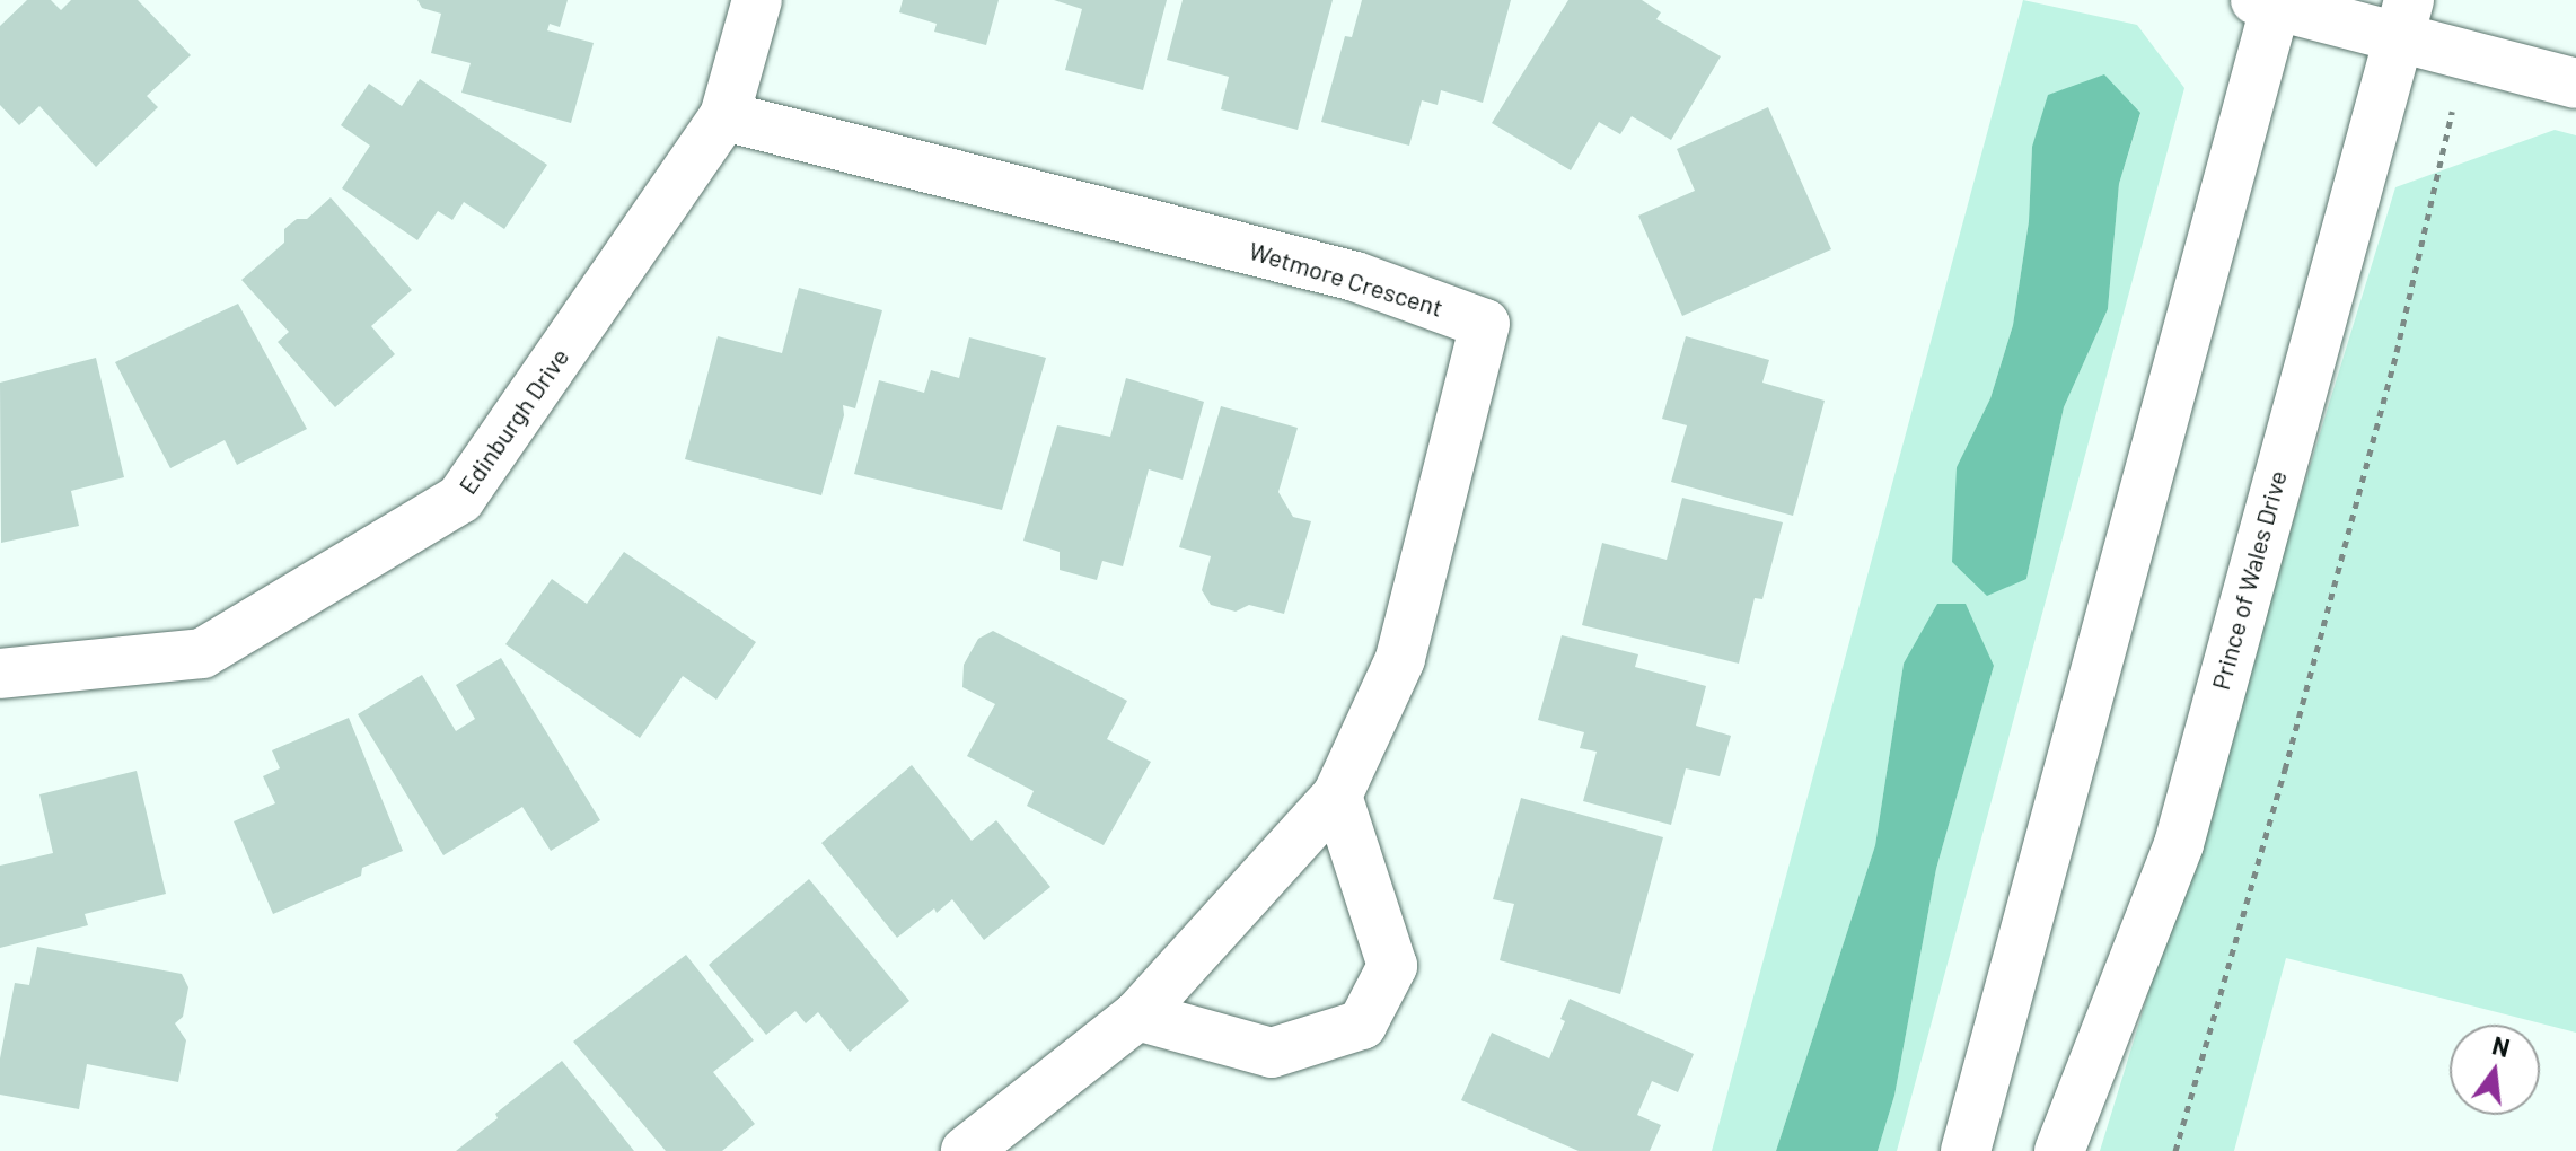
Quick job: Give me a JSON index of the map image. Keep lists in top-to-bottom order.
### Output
{
  "streets": {
    "street": ["Wetmore Crescent", "Edinburgh Drive", "Prince of Wales Drive"]
  },
  "crossings": [
    ["Wetmore Crescent", "Edinburgh Drive"]
  ],
  "north": "top"
}
